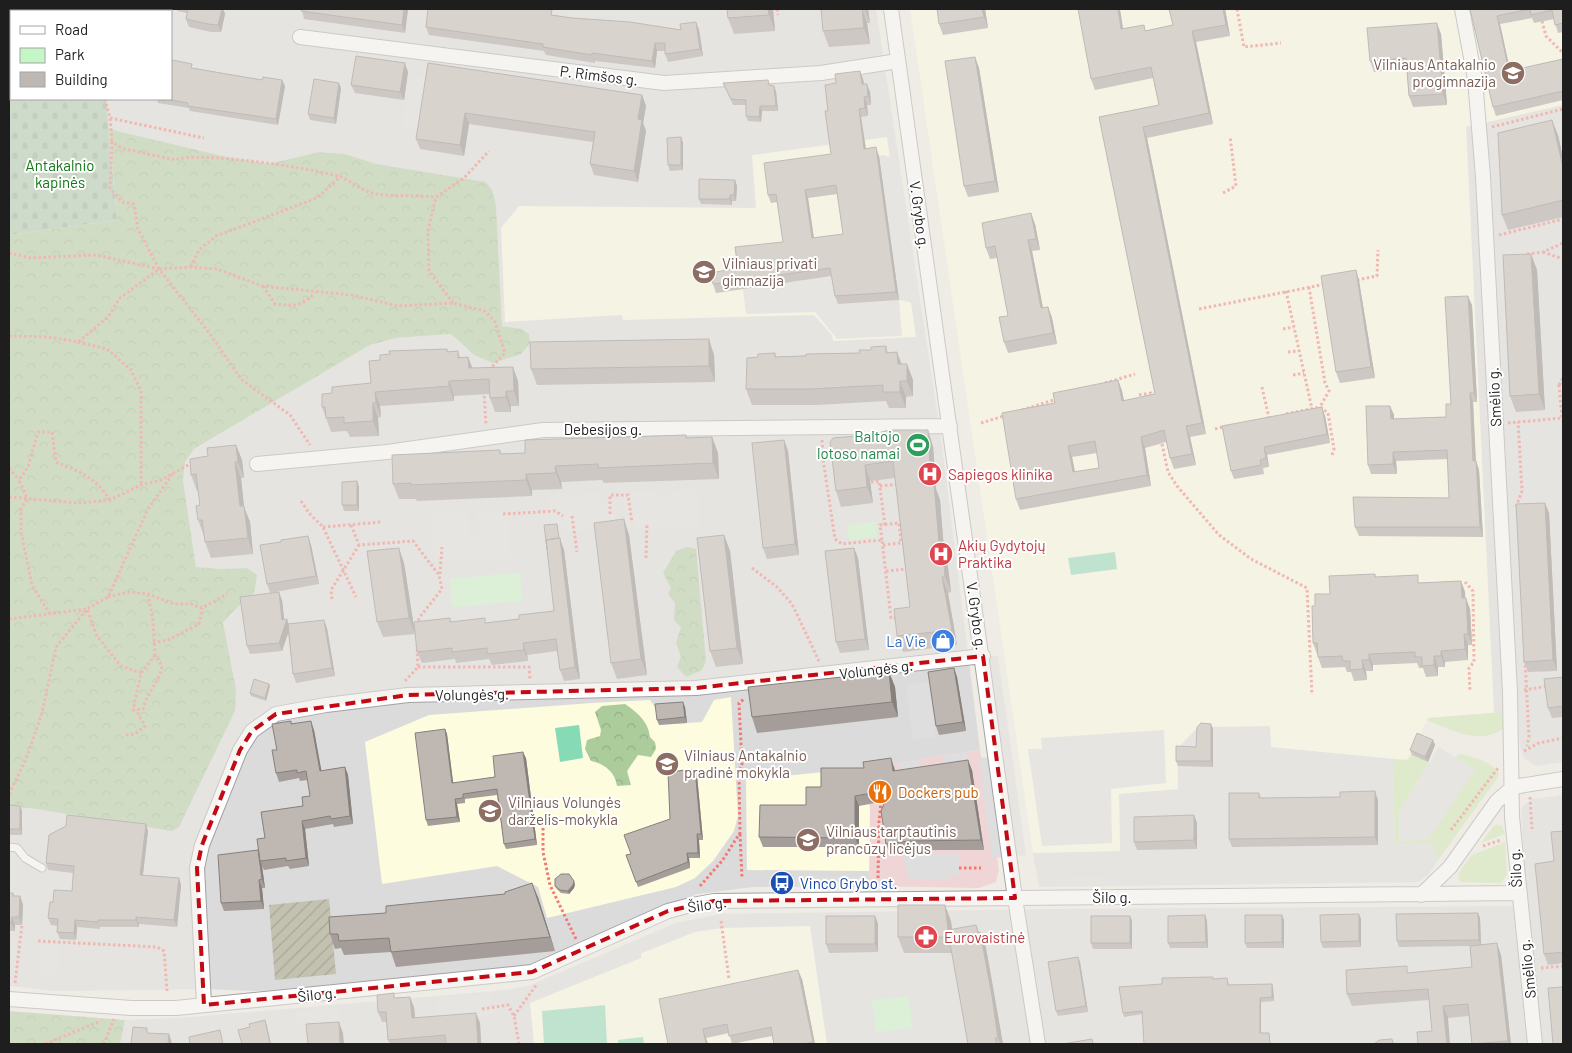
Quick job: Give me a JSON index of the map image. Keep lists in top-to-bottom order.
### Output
{
  "streets": {
    "street": [
      "P. Rimšos g.",
      "V. Grybo g.",
      "Smėlio g.",
      "Debesijos g.",
      "Volungės g.",
      "Šilo g."
    ]
  },
  "crossings": [
    ["P. Rimšos g.", "V. Grybo g."],
    ["V. Grybo g.", "Debesijos g."],
    ["V. Grybo g.", "Volungės g."],
    ["V. Grybo g.", "Šilo g."],
    ["Smėlio g.", "Šilo g."],
    ["Volungės g.", "Šilo g."]
  ],
  "parks": ["Antakalnio kapinės"],
  "places": {
    "school or university": [
      "Vilniaus Antakalnio progimnazija",
      "Vilniaus privati gimnazija",
      "Vilniaus Antakalnio pradinė mokykla",
      "Vilniaus Volungės darželis-mokykla",
      "Vilniaus tarptautinis prancūzų licėjus"
    ],
    "sports": ["Baltojo lotoso namai"],
    "hospital": ["Sapiegos klinika", "Akių Gydytojų Praktika"],
    "shop": ["La Vie"],
    "restaurant": ["Dockers pub"],
    "bus stop": ["Vinco Grybo st."],
    "pharmacy": ["Eurovaistinė"]
  },
  "legend": ["Road", "Park", "Building"]
}
